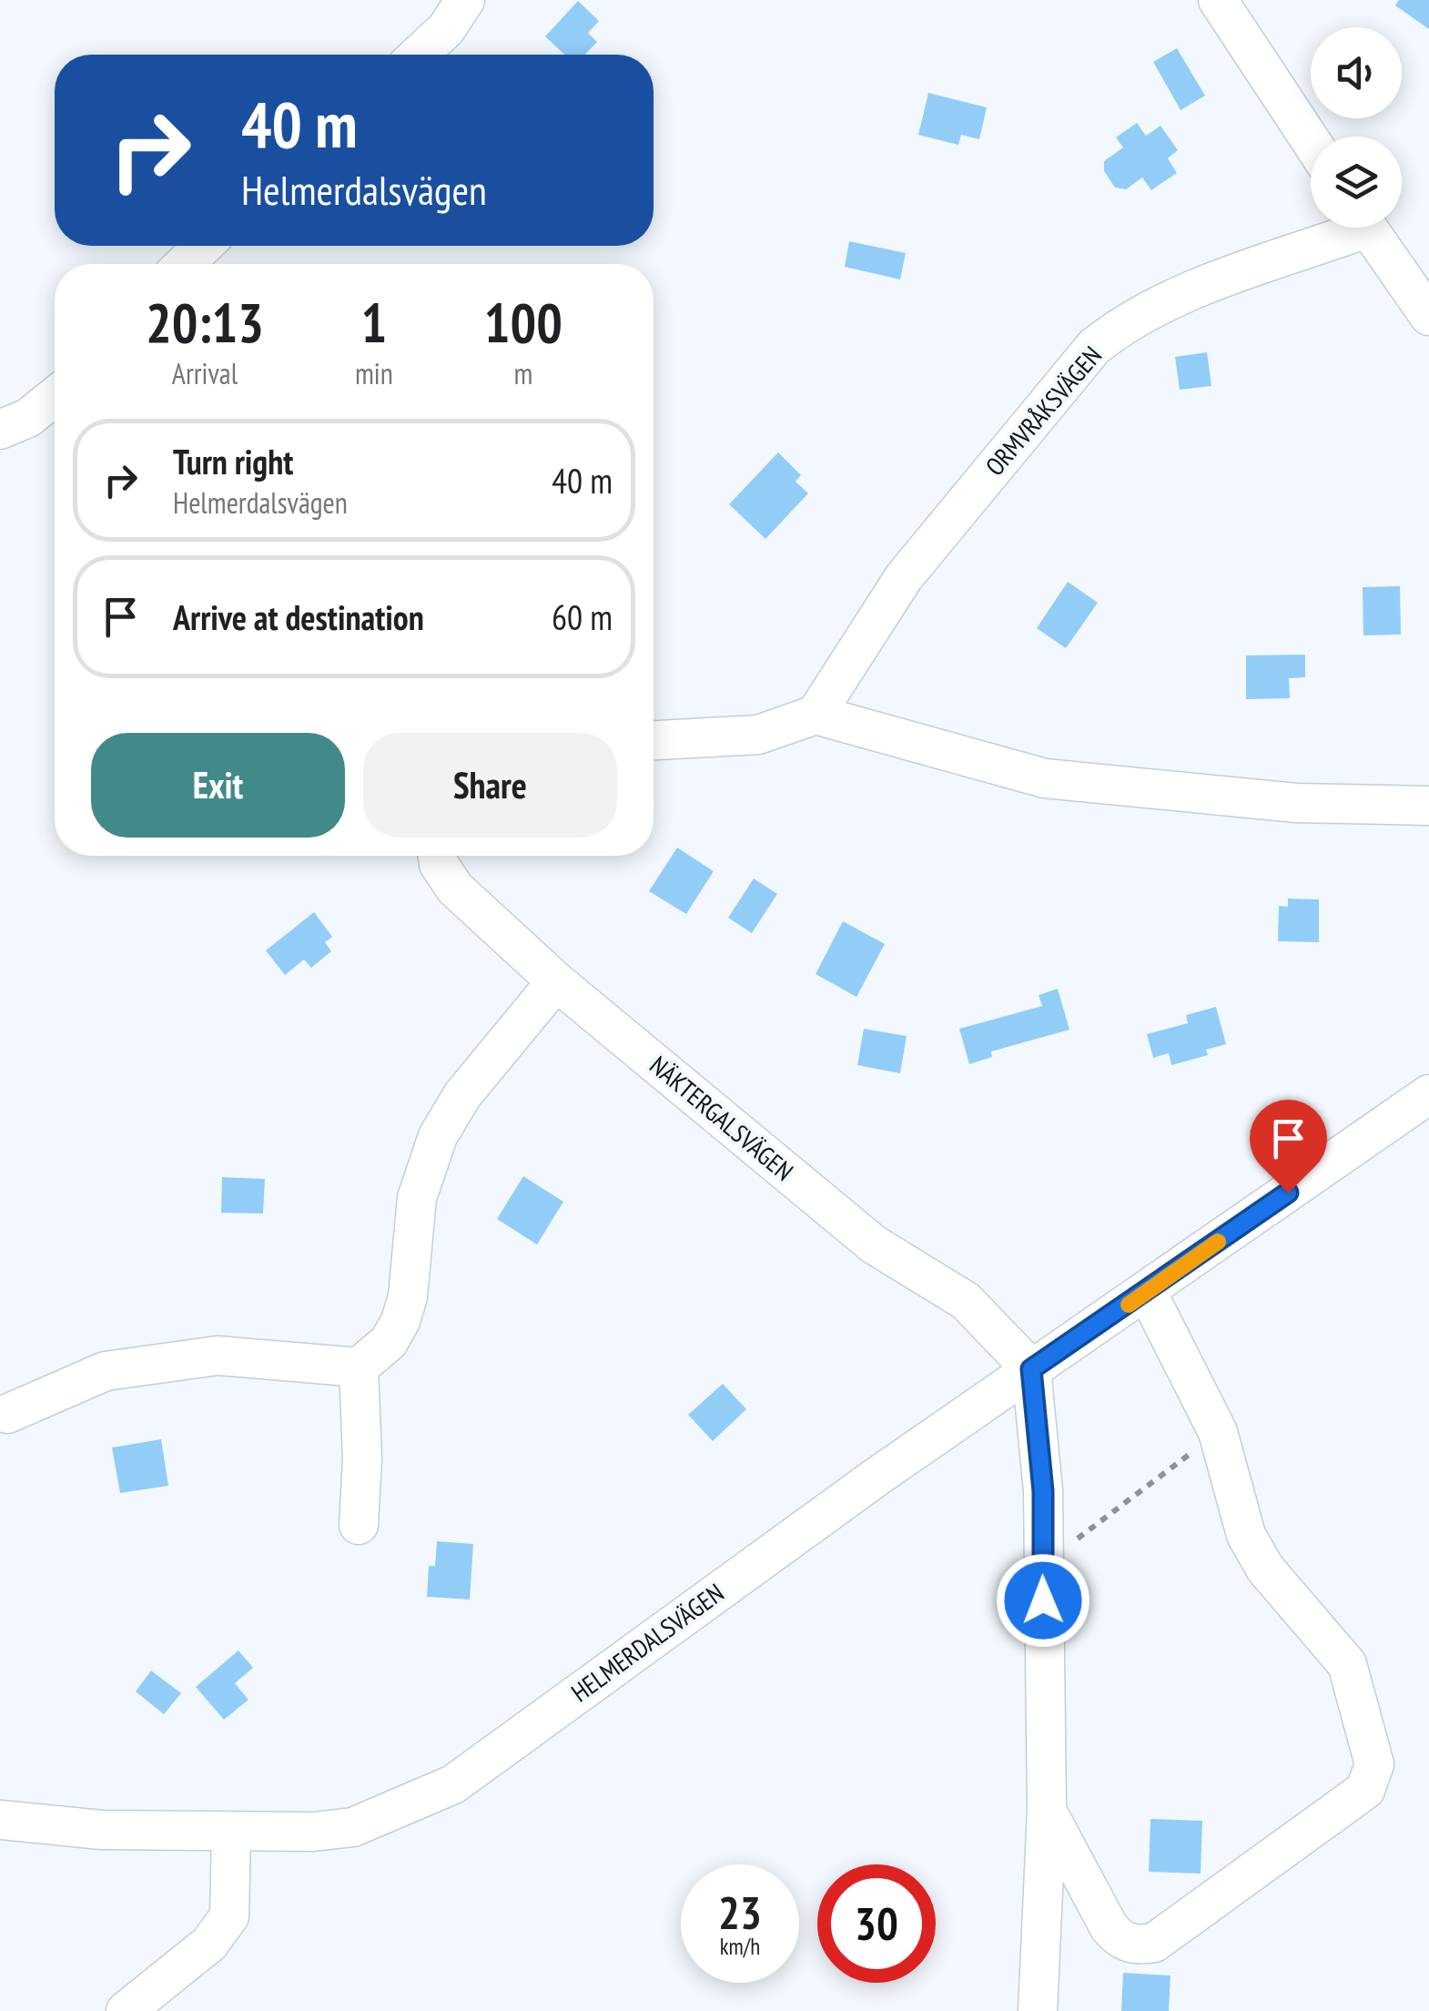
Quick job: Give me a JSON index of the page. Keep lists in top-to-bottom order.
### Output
{
  "streets": {
    "street": ["ORMVRÅKSVÄGEN", "NÄKTERGALSVÄGEN", "HELMERDALSVÄGEN"]
  },
  "crossings": [
    ["NÄKTERGALSVÄGEN", "HELMERDALSVÄGEN"]
  ],
  "page": {
    "turn": ["40 m", "Helmerdalsvägen"],
    "eta": [
      "20:13",
      "Arrival",
      "1",
      "min",
      "100",
      "m"
    ],
    "list": [
      {
        "name": "Turn right",
        "note": "Helmerdalsvägen",
        "value": "40 m"
      },
      {
        "name": "Arrive at destination",
        "value": "60 m"
      }
    ],
    "buttons": ["Exit", "Share"],
    "speed": "23 km/h",
    "limit": "30"
  }
}
